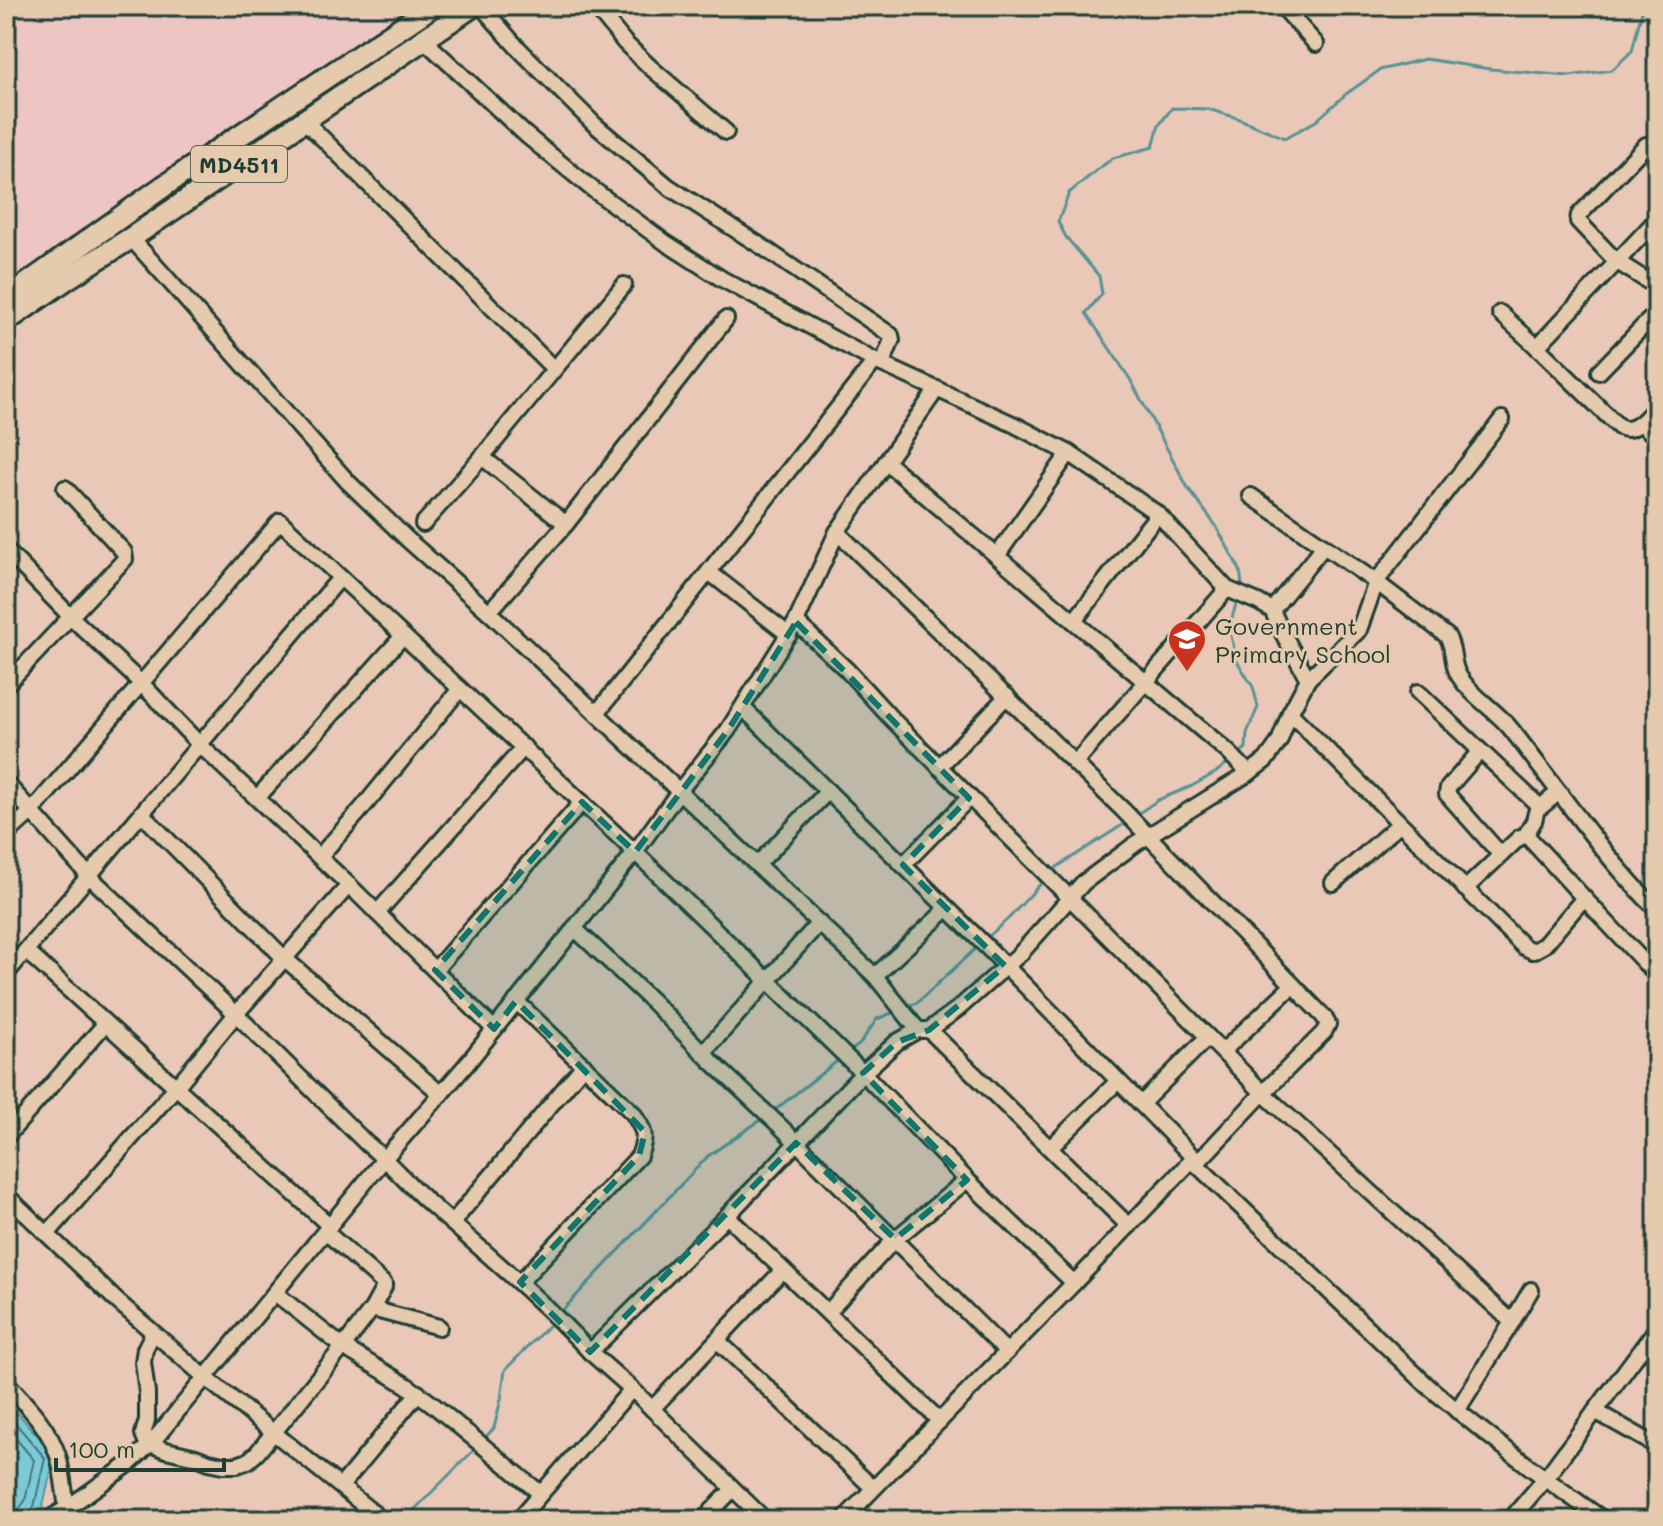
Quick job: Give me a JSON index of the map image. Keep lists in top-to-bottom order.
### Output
{
  "streets": {
    "main road": ["MD4511"]
  },
  "places": {
    "school or university": ["Government Primary School"]
  },
  "scale_bar": "100 m"
}
